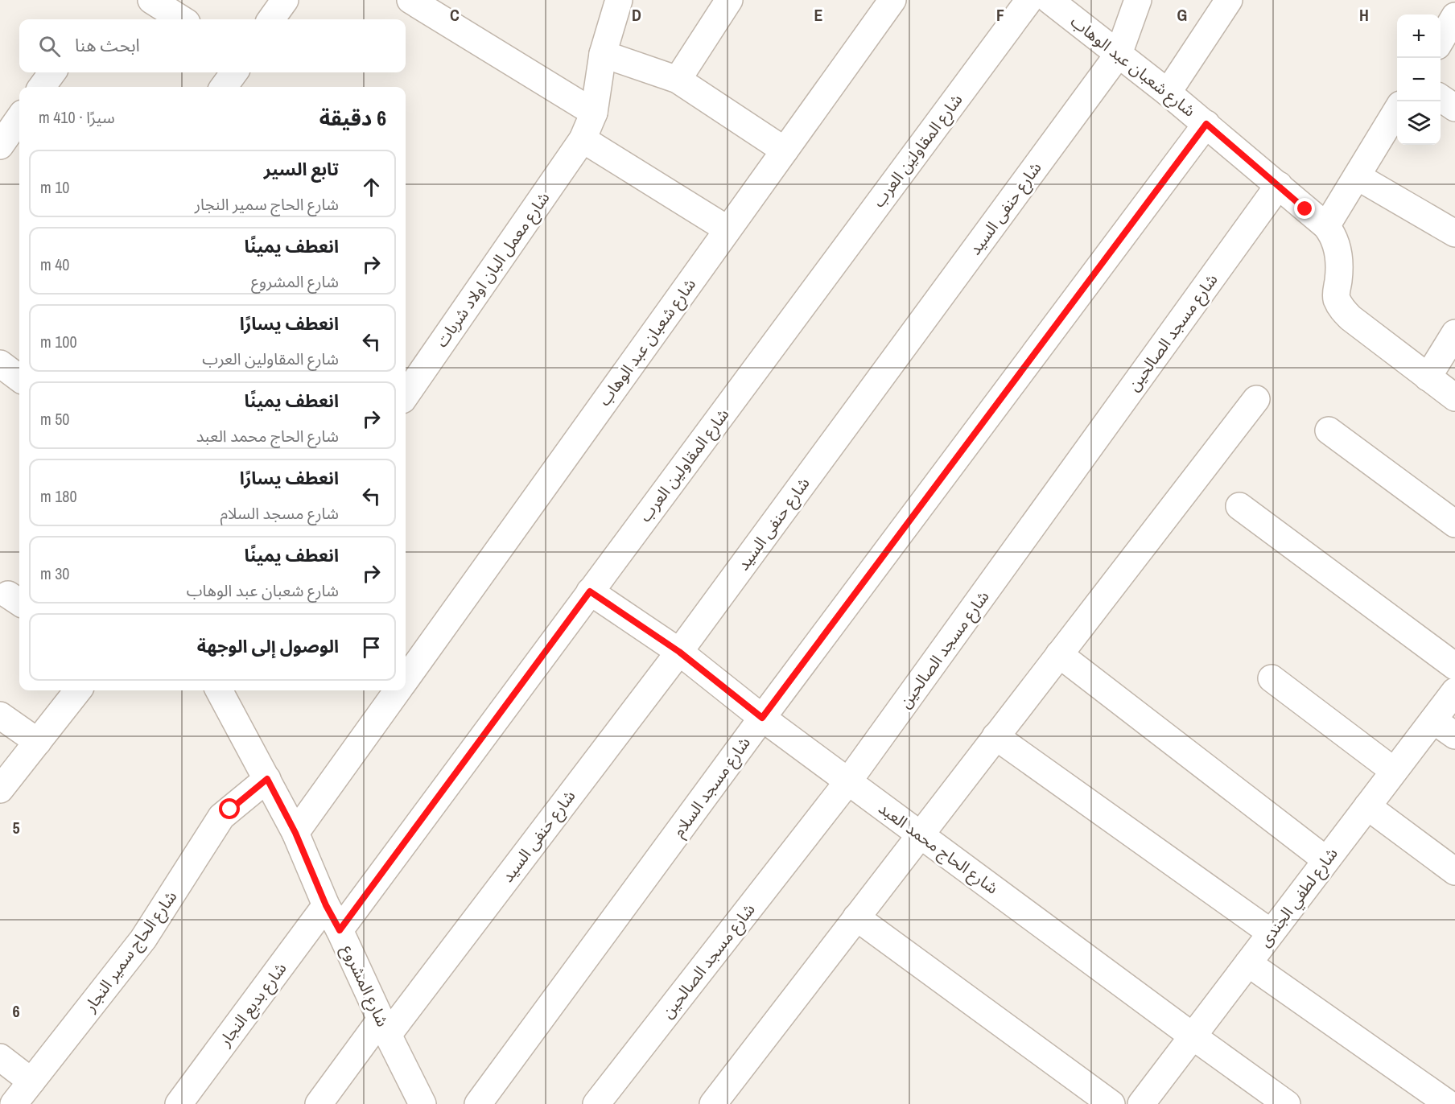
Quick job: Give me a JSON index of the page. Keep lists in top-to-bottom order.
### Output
{
  "streets": {
    "street": [
      "شارع شعبان عبد الوهاب",
      "شارع المقاولين العرب",
      "شارع حنفى السيد",
      "شارع معمل البان اولاد شربات",
      "شارع مسجد الصالحين",
      "شارع مسجد السلام",
      "شارع الحاج محمد العبد",
      "شارع لطفي الجندى",
      "شارع الحاج سمير النجار",
      "شارع المشروع",
      "شارع بديع النجار"
    ]
  },
  "crossings": [
    ["شارع شعبان عبد الوهاب", "شارع حنفى السيد"],
    ["شارع شعبان عبد الوهاب", "شارع مسجد الصالحين"],
    ["شارع شعبان عبد الوهاب", "شارع مسجد السلام"],
    ["شارع شعبان عبد الوهاب", "شارع المشروع"],
    ["شارع المقاولين العرب", "شارع الحاج محمد العبد"],
    ["شارع المقاولين العرب", "شارع المشروع"],
    ["شارع حنفى السيد", "شارع الحاج محمد العبد"],
    ["شارع حنفى السيد", "شارع المشروع"],
    ["شارع مسجد الصالحين", "شارع الحاج محمد العبد"],
    ["شارع مسجد السلام", "شارع الحاج محمد العبد"],
    ["شارع الحاج محمد العبد", "شارع لطفي الجندى"],
    ["شارع الحاج سمير النجار", "شارع المشروع"],
    ["شارع المشروع", "شارع بديع النجار"]
  ],
  "page": {
    "map_buttons": ["+", "−"],
    "search": "ابحث هنا",
    "heading": ["6 دقيقة", "سيرًا · 410 m"],
    "list": [
      ["تابع السير", "شارع الحاج سمير النجار", "10 m"],
      ["انعطف يمينًا", "شارع المشروع", "40 m"],
      ["انعطف يسارًا", "شارع المقاولين العرب", "100 m"],
      ["انعطف يمينًا", "شارع الحاج محمد العبد", "50 m"],
      ["انعطف يسارًا", "شارع مسجد السلام", "180 m"],
      ["انعطف يمينًا", "شارع شعبان عبد الوهاب", "30 m"],
      "الوصول إلى الوجهة"
    ]
  },
  "grid": {
    "columns": [
      "C",
      "D",
      "E",
      "F",
      "G",
      "H"
    ],
    "rows": ["5", "6"]
  }
}
